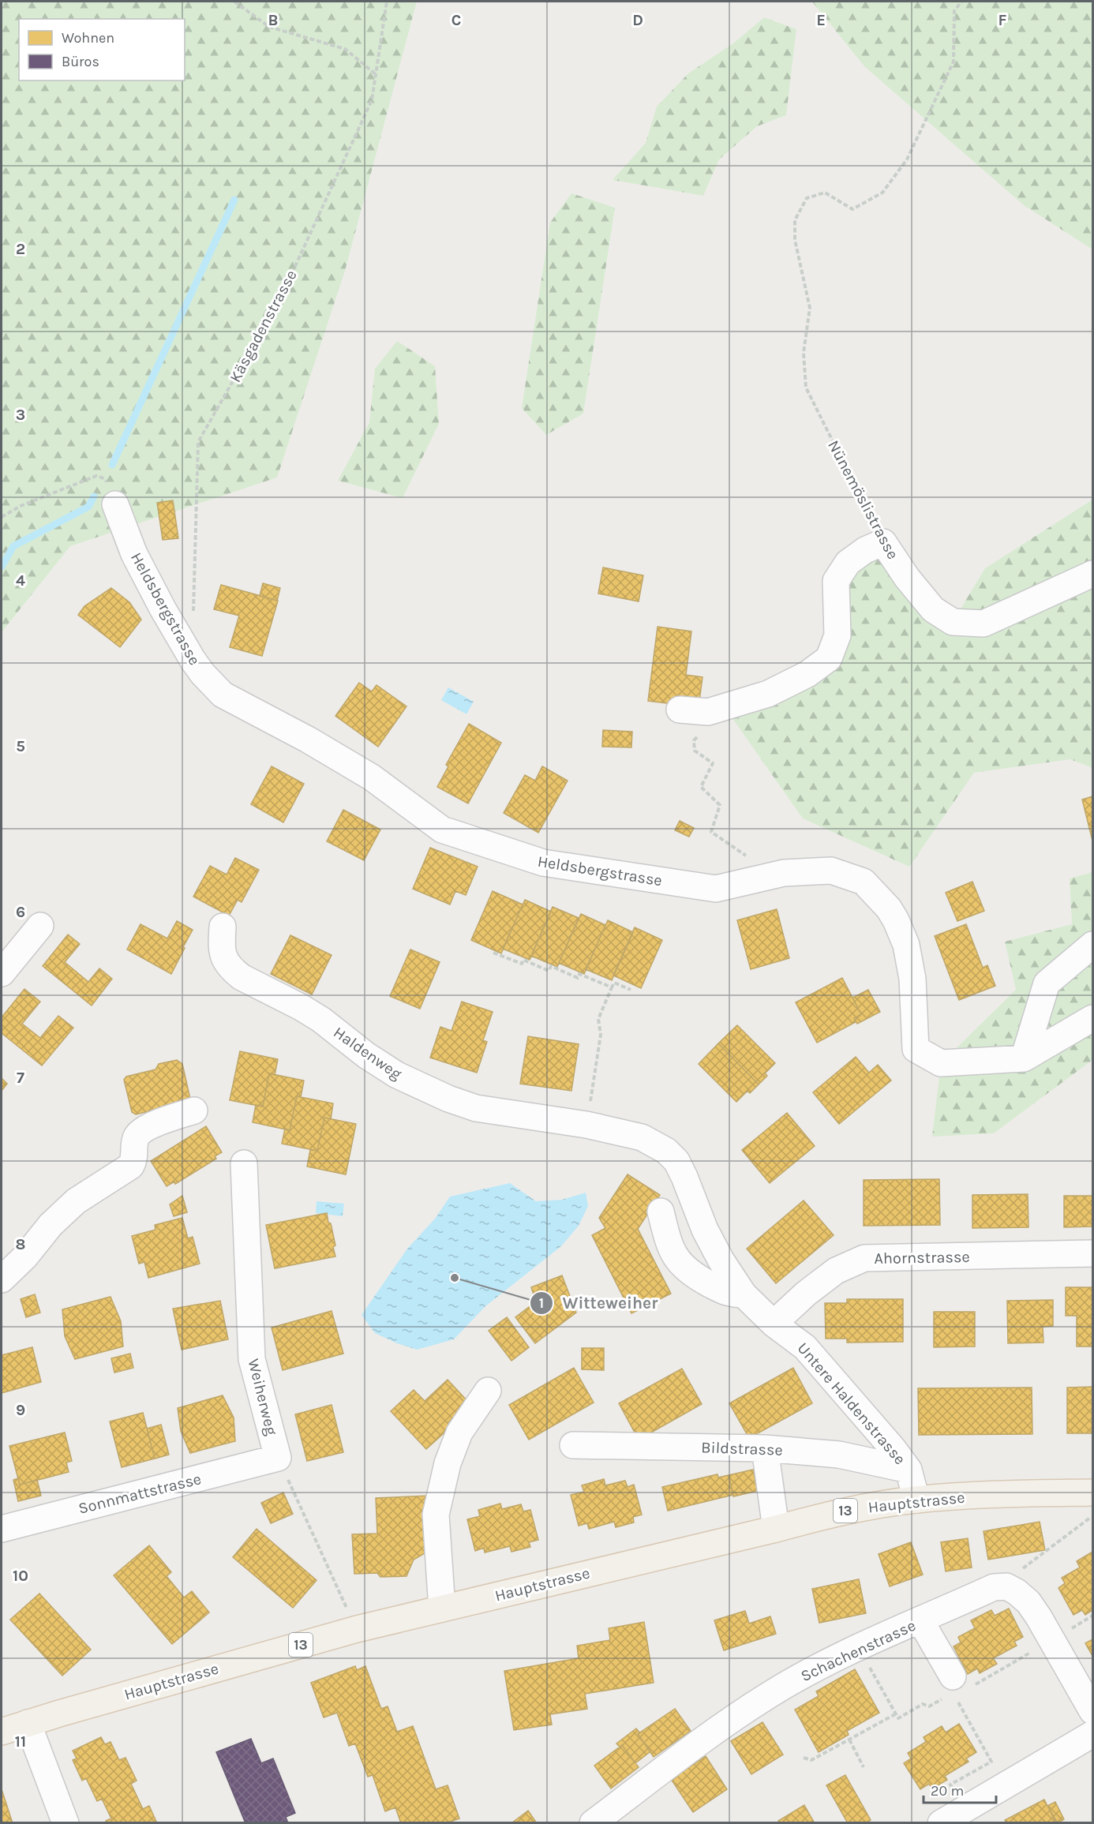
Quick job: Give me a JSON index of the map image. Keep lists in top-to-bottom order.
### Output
{
  "streets": {
    "main road": ["Hauptstrasse", "13"],
    "street": [
      "Nünemöslistrasse",
      "Heldsbergstrasse",
      "Haldenweg",
      "Ahornstrasse",
      "Weiherweg",
      "Untere Haldenstrasse",
      "Bildstrasse",
      "Sonnmattstrasse",
      "Schachenstrasse"
    ],
    "path": ["Käsgadenstrasse"]
  },
  "crossings": [
    ["Haldenweg", "Untere Haldenstrasse"],
    ["Ahornstrasse", "Untere Haldenstrasse"],
    ["Weiherweg", "Sonnmattstrasse"],
    ["Untere Haldenstrasse", "Bildstrasse"],
    ["Untere Haldenstrasse", "Hauptstrasse"]
  ],
  "places": ["Witteweiher"],
  "legend": ["Wohnen", "Büros"],
  "scale_bar": "20 m",
  "grid": {
    "columns": [
      "B",
      "C",
      "D",
      "E",
      "F"
    ],
    "rows": [
      "2",
      "3",
      "4",
      "5",
      "6",
      "7",
      "8",
      "9",
      "10",
      "11"
    ]
  }
}
